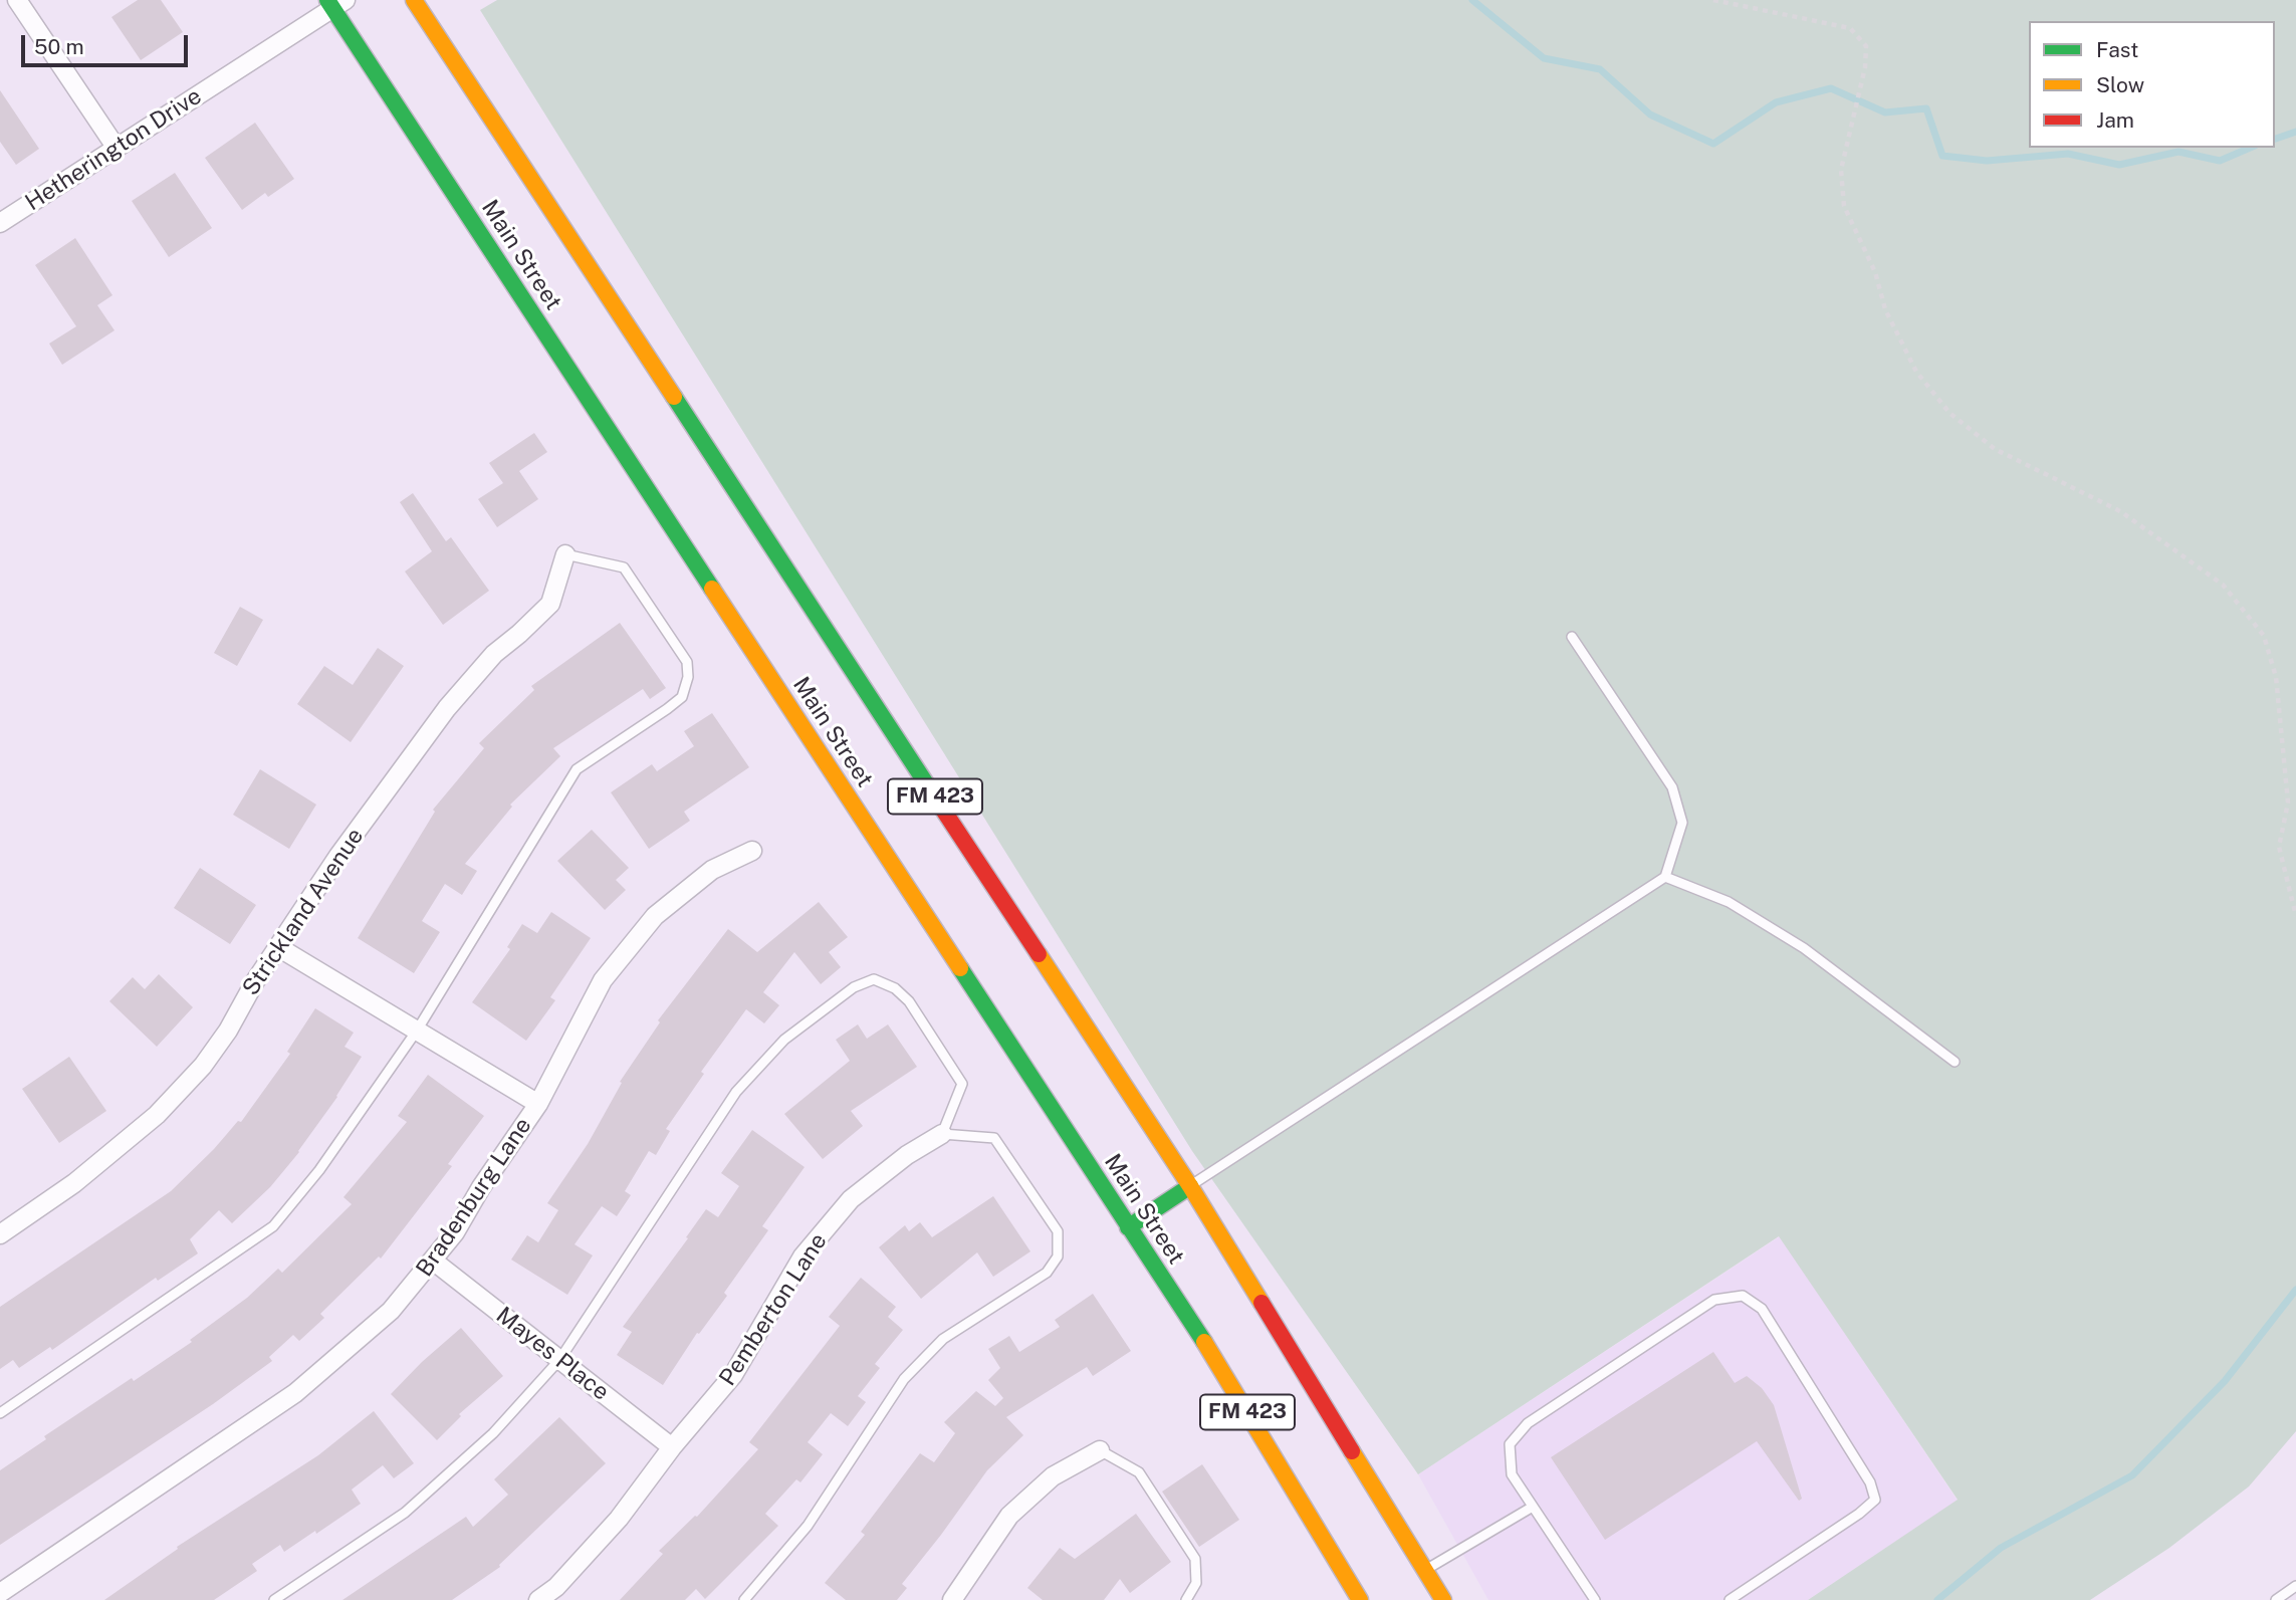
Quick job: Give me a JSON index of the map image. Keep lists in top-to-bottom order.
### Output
{
  "streets": {
    "main road": ["Main Street", "FM 423"],
    "street": [
      "Hetherington Drive",
      "Strickland Avenue",
      "Bradenburg Lane",
      "Pemberton Lane",
      "Mayes Place"
    ]
  },
  "crossings": [
    ["Hetherington Drive", "Main Street"],
    ["Bradenburg Lane", "Mayes Place"],
    ["Pemberton Lane", "Mayes Place"]
  ],
  "legend": ["Fast", "Slow", "Jam"],
  "scale_bar": "50 m"
}
